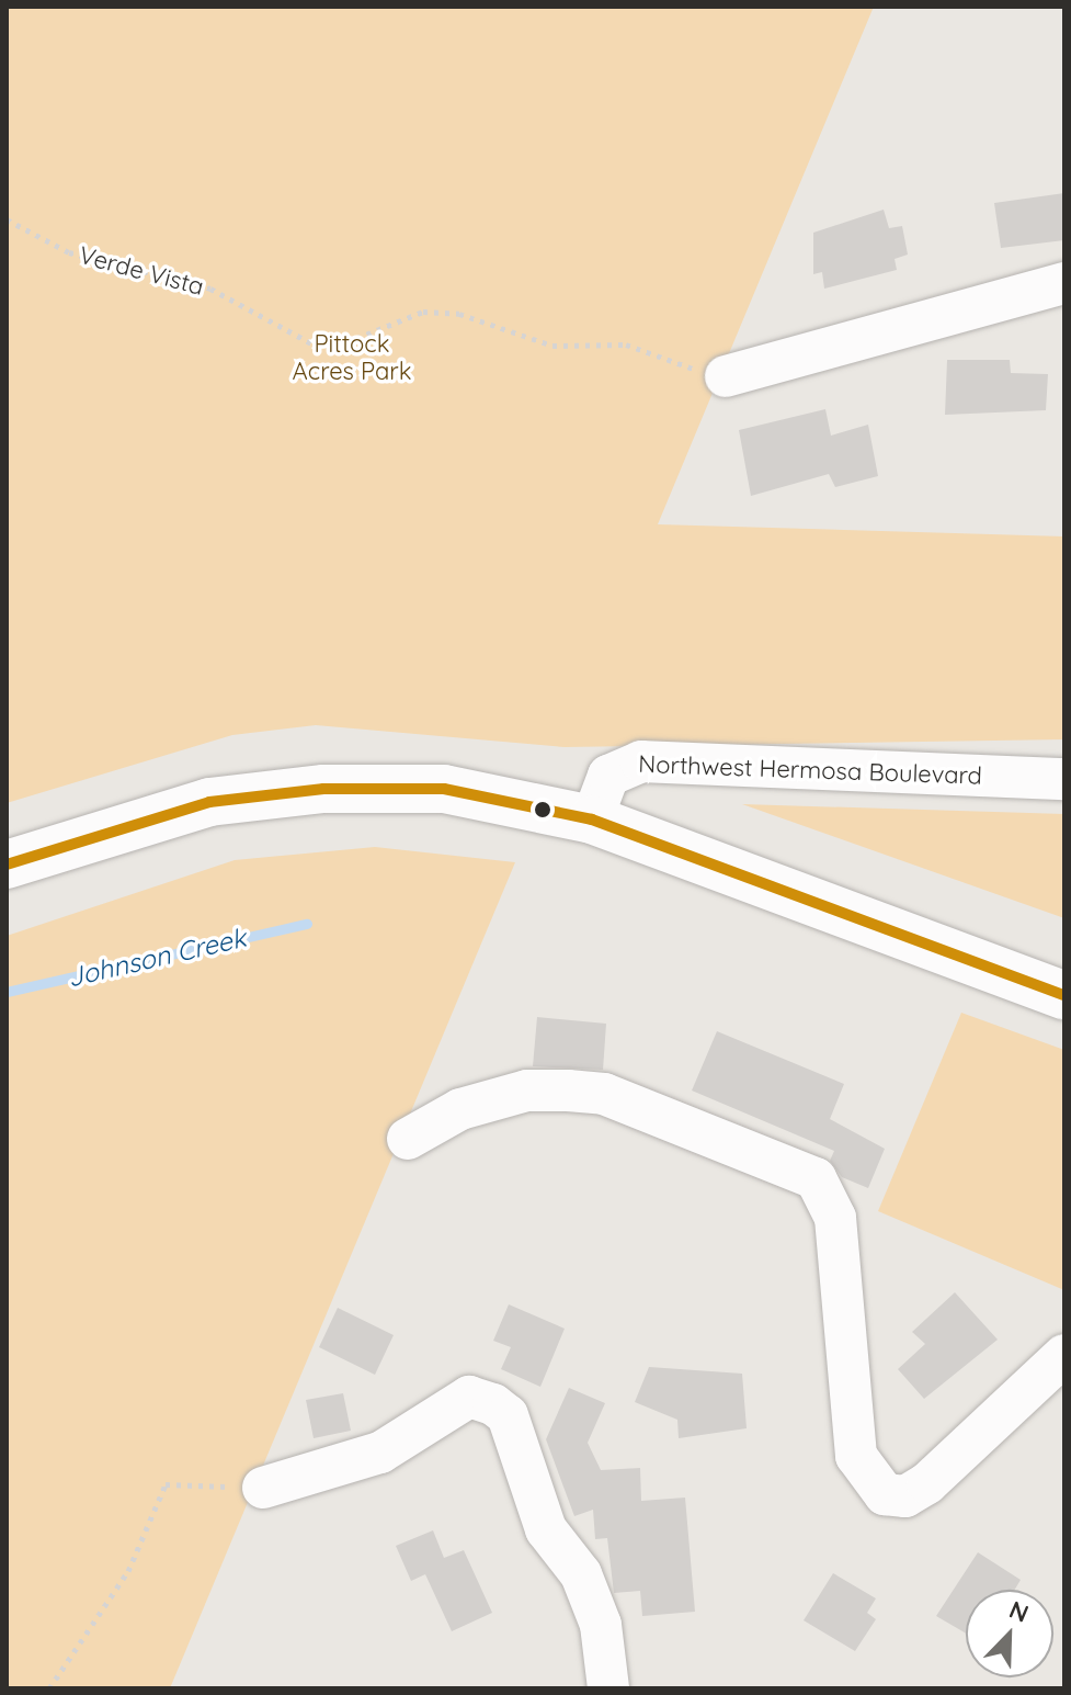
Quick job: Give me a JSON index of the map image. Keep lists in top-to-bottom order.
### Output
{
  "streets": {
    "street": ["Northwest Hermosa Boulevard"],
    "path": ["Verde Vista"]
  },
  "water": ["Johnson Creek"],
  "parks": ["Pittock Acres Park"],
  "north": "top right"
}
